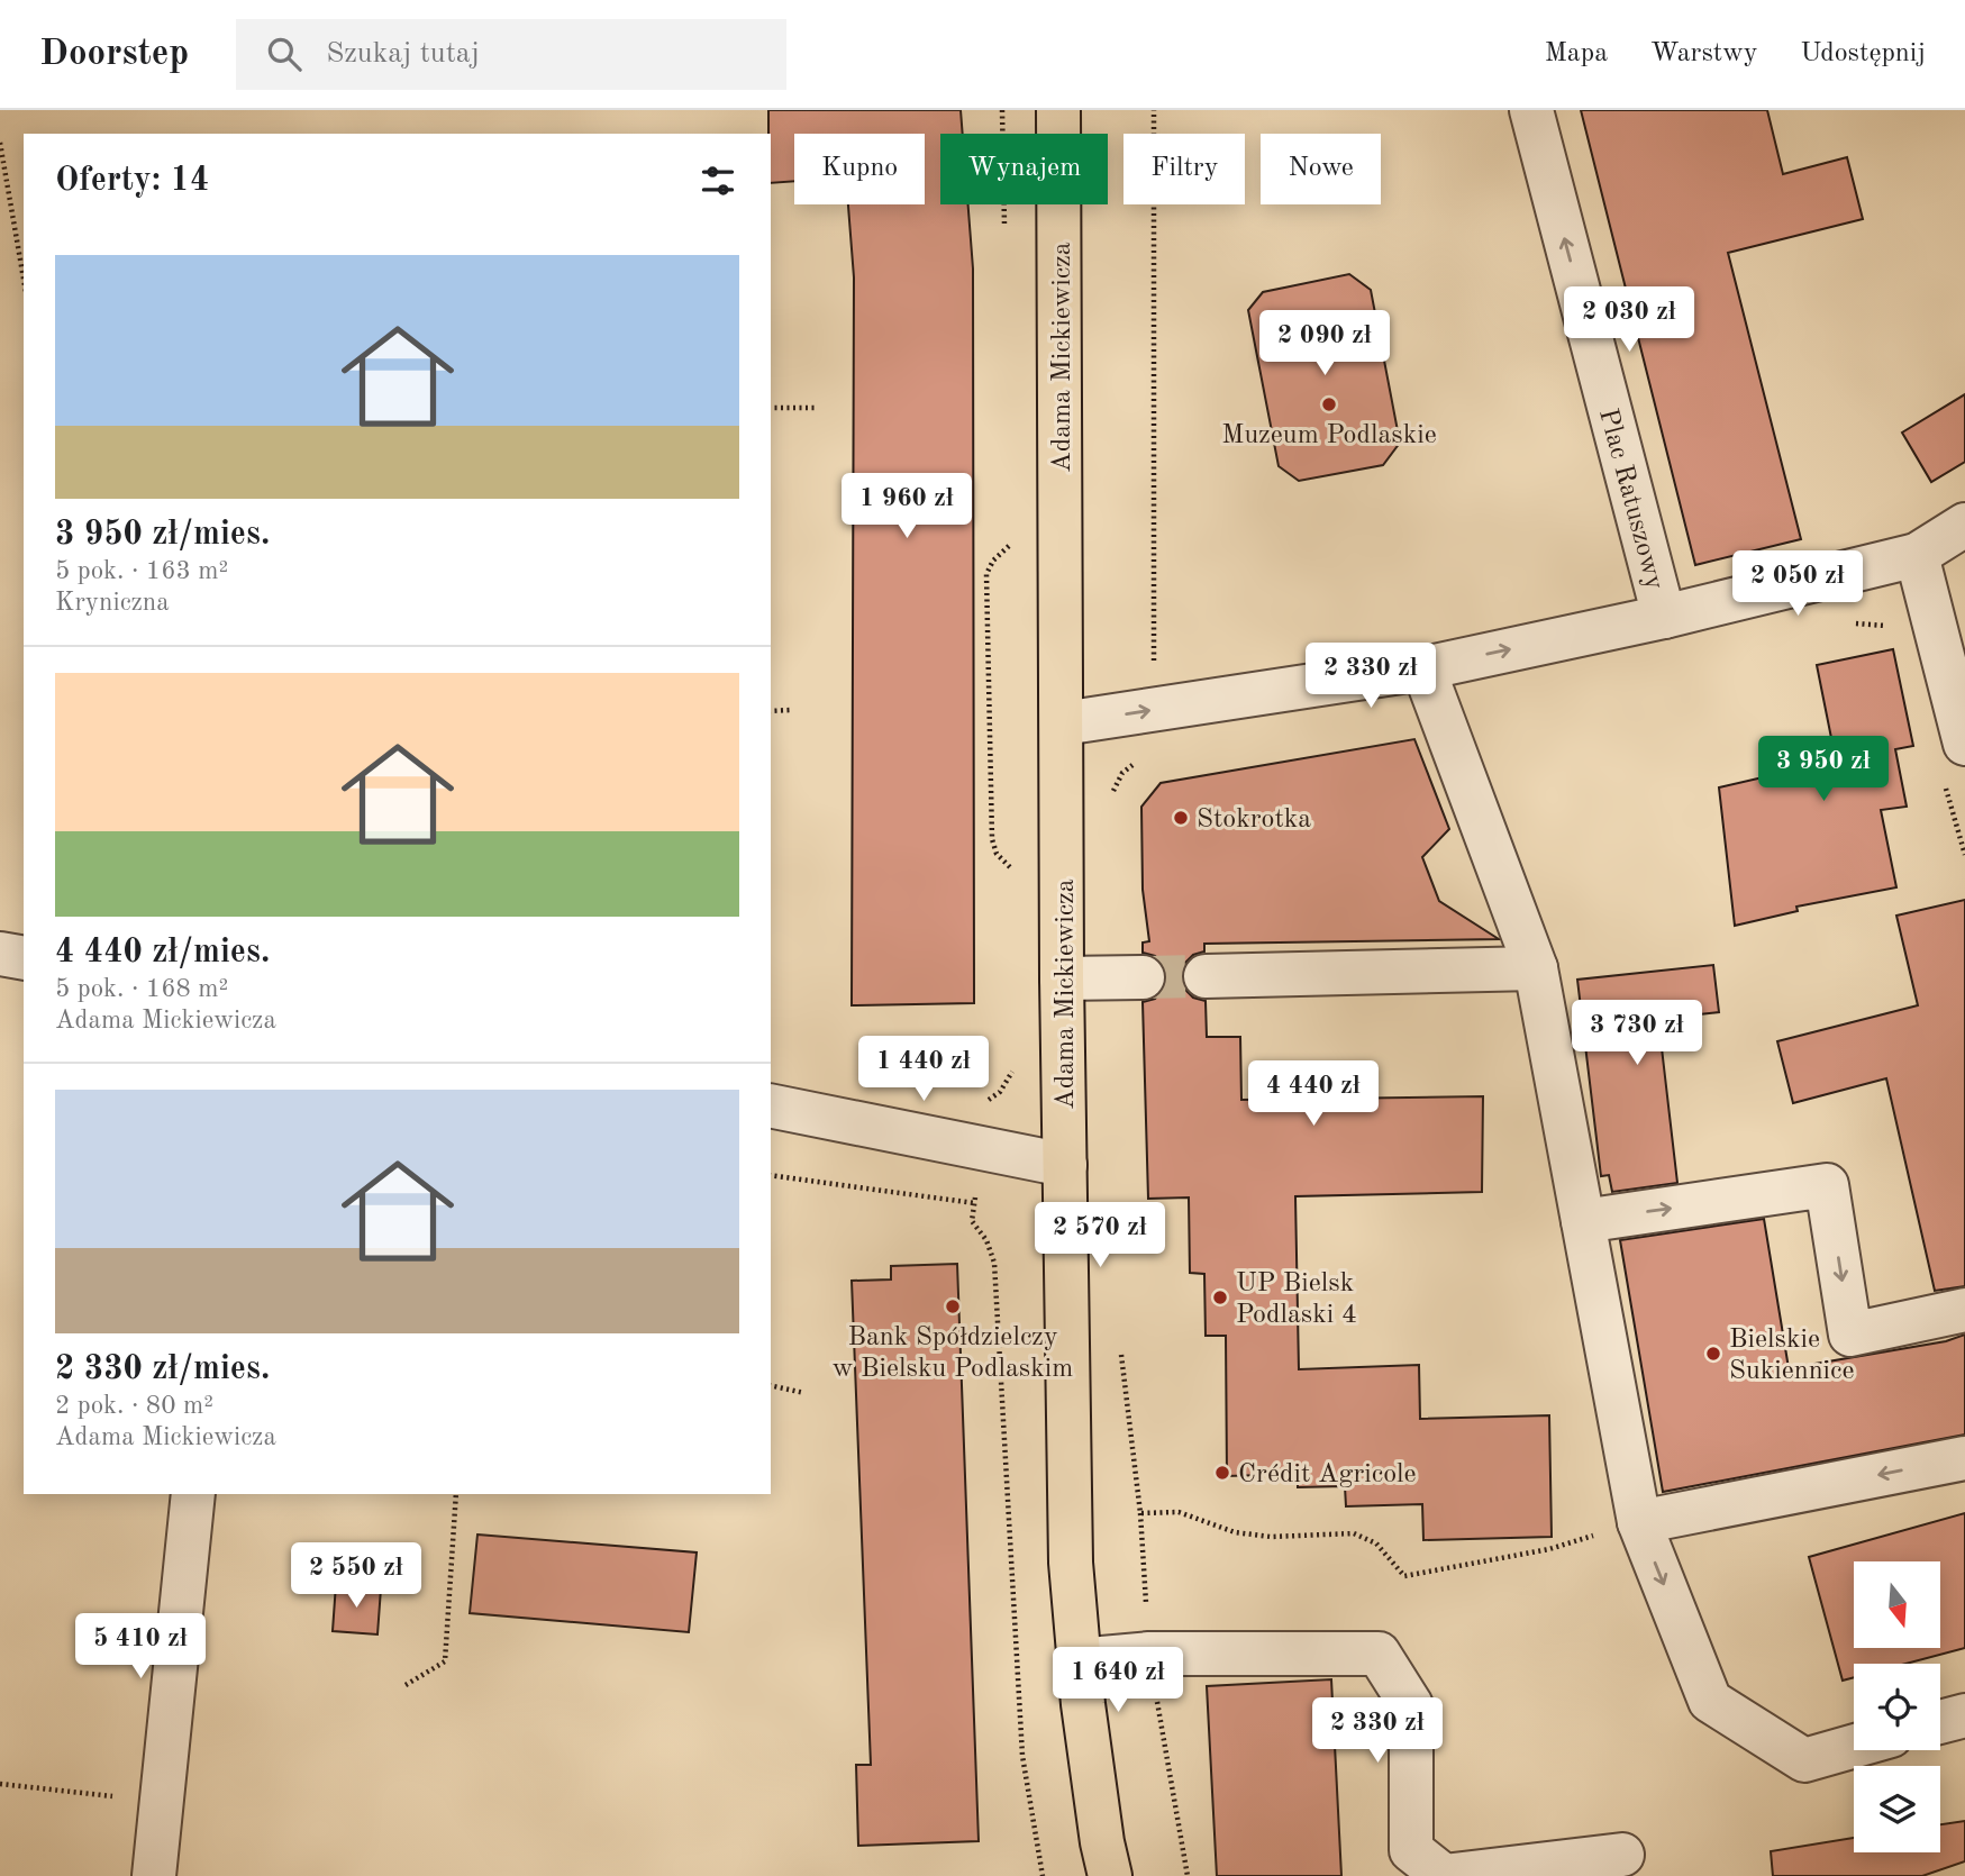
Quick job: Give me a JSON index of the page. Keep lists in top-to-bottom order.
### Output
{
  "streets": {
    "main road": ["Adama Mickiewicza"],
    "street": ["Plac Ratuszowy"]
  },
  "crossings": [
    ["Adama Mickiewicza", "Plac Ratuszowy"]
  ],
  "places": [
    "Muzeum Podlaskie",
    "Stokrotka",
    "UP Bielsk Podlaski 4",
    "Bank Spółdzielczy w Bielsku Podlaskim",
    "Bielskie Sukiennice",
    "Crédit Agricole"
  ],
  "north": "bottom",
  "page": {
    "header": "Doorstep",
    "search": "Szukaj tutaj",
    "nav": ["Mapa", "Warstwy", "Udostępnij"],
    "chip": [
      "Kupno",
      "Wynajem",
      "Filtry",
      "Nowe"
    ],
    "heading": "Oferty: 14",
    "list": [
      {
        "name": "3 950 zł/mies.",
        "note": "5 pok. · 163 m² · Kryniczna"
      },
      {
        "name": "4 440 zł/mies.",
        "note": "5 pok. · 168 m² · Adama Mickiewicza"
      },
      {
        "name": "2 330 zł/mies.",
        "note": "2 pok. · 80 m² · Adama Mickiewicza"
      }
    ],
    "price": [
      "2 030 zł",
      "2 090 zł",
      "1 960 zł",
      "2 050 zł",
      "2 330 zł",
      "3 950 zł",
      "3 730 zł",
      "1 440 zł",
      "4 440 zł",
      "2 570 zł",
      "2 550 zł",
      "5 410 zł",
      "1 640 zł",
      "2 330 zł"
    ]
  }
}
